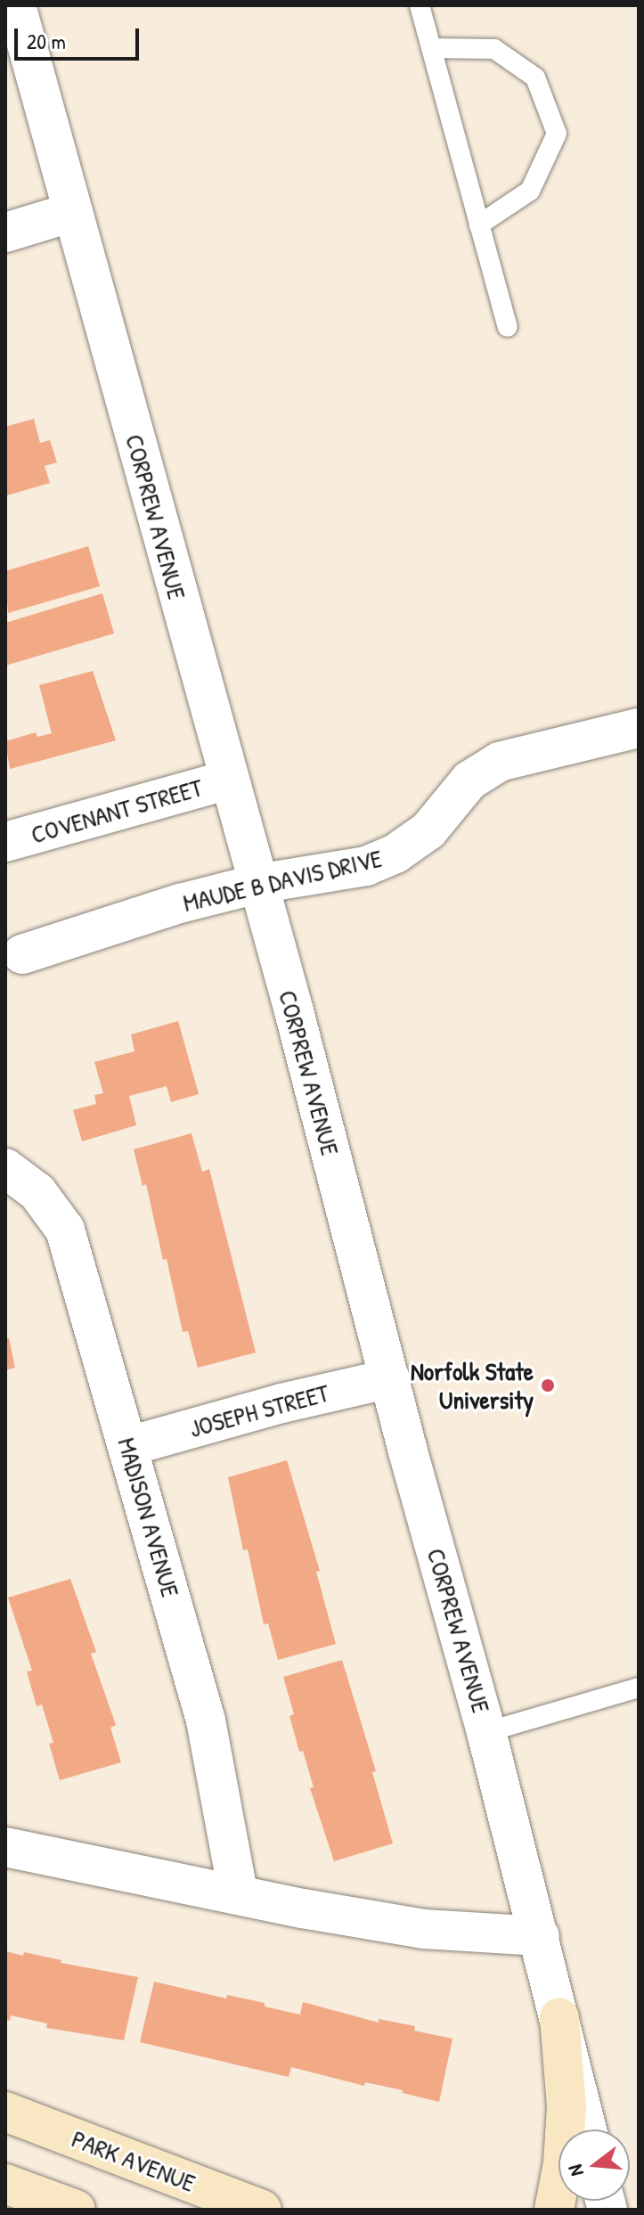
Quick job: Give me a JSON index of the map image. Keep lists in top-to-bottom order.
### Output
{
  "streets": {
    "main road": ["PARK AVENUE"],
    "street": [
      "CORPREW AVENUE",
      "COVENANT STREET",
      "MAUDE B DAVIS DRIVE",
      "JOSEPH STREET",
      "MADISON AVENUE"
    ]
  },
  "crossings": [
    ["CORPREW AVENUE", "COVENANT STREET"],
    ["CORPREW AVENUE", "MAUDE B DAVIS DRIVE"],
    ["CORPREW AVENUE", "JOSEPH STREET"],
    ["JOSEPH STREET", "MADISON AVENUE"]
  ],
  "places": ["Norfolk State University"],
  "scale_bar": "20 m",
  "north": "left"
}
